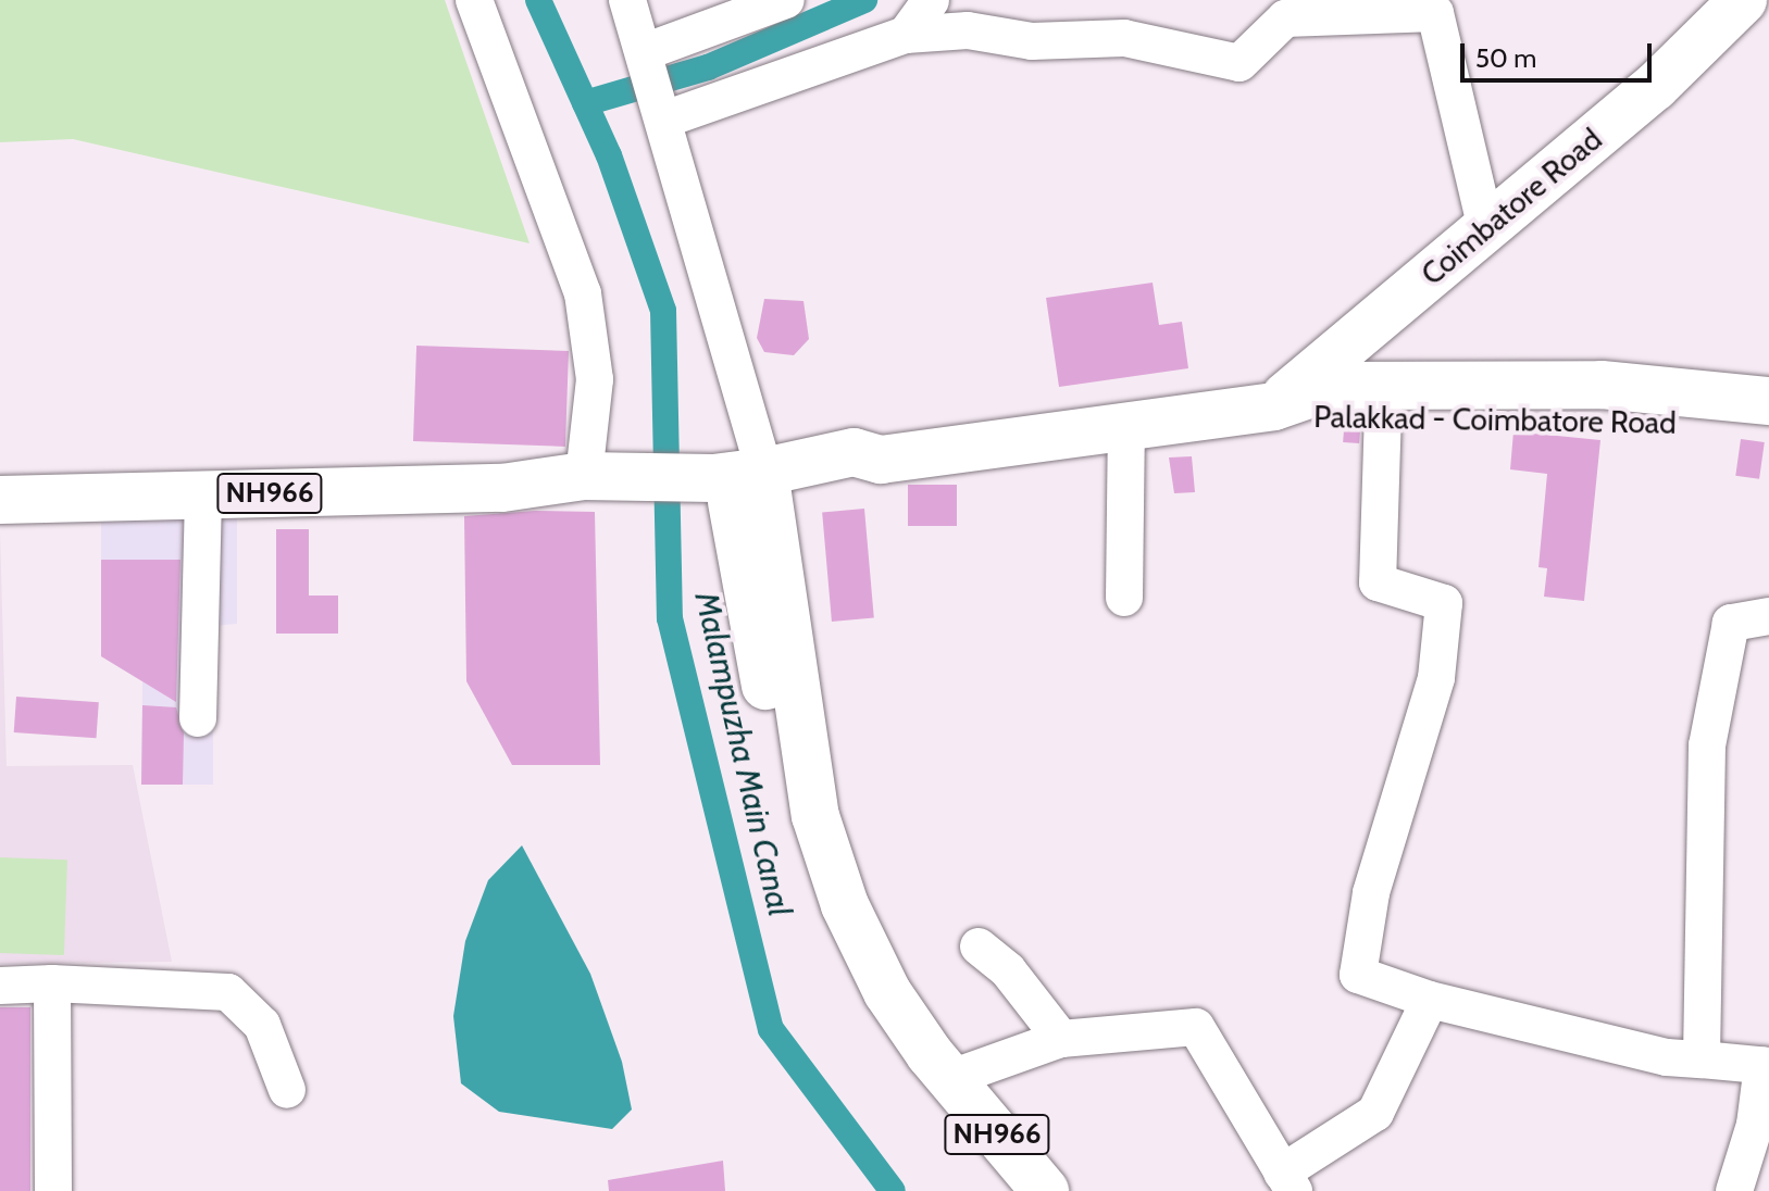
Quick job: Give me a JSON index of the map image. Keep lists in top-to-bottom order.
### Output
{
  "streets": {
    "main road": ["Coimbatore Road", "Palakkad - Coimbatore Road", "NH966"]
  },
  "crossings": [
    ["Coimbatore Road", "Palakkad - Coimbatore Road"],
    ["Palakkad - Coimbatore Road", "NH966"]
  ],
  "water": ["Malampuzha Main Canal"],
  "scale_bar": "50 m"
}
